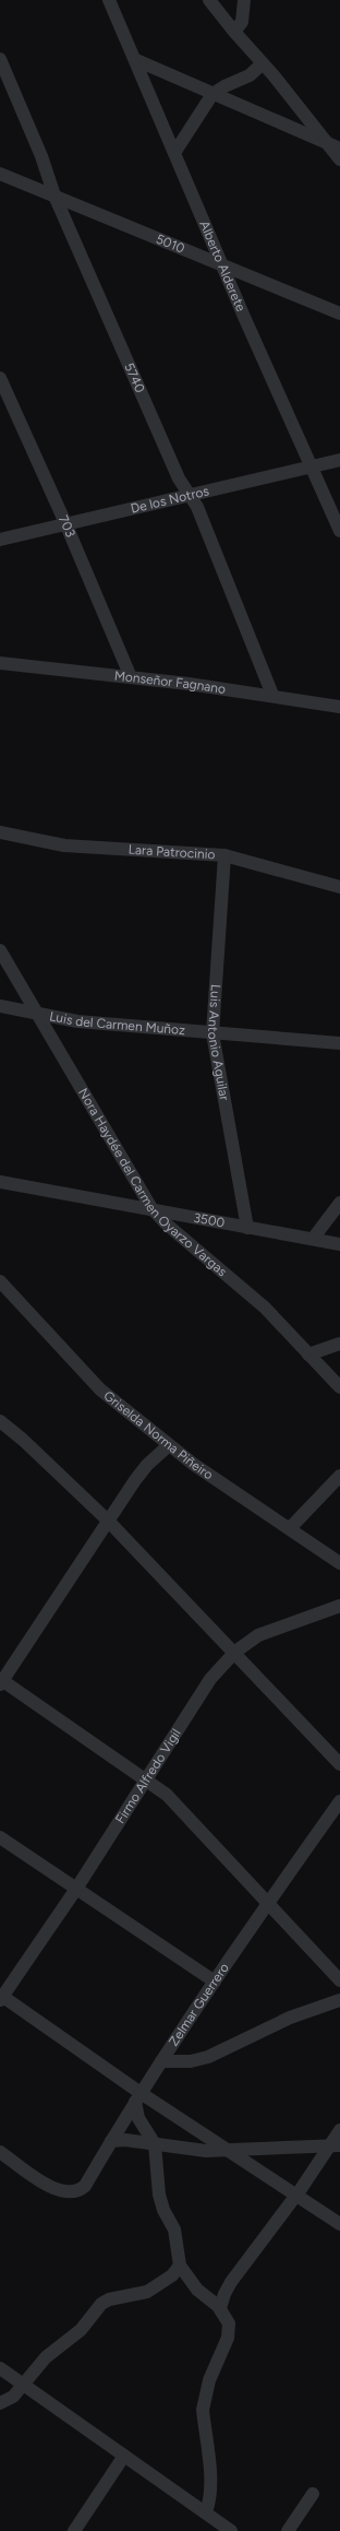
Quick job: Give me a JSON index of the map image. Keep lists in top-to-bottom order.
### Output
{
  "streets": {
    "street": [
      "5010",
      "Alberto Alderete",
      "5740",
      "De los Notros",
      "703",
      "Monseñor Fagnano",
      "Lara Patrocinio",
      "Luis del Carmen Muñoz",
      "Luis Antonio Aguilar",
      "Nora Haydée del Carmen Oyarzo Vargas",
      "3500",
      "Griselda Norma Piñeiro",
      "Firmo Alfredo Vigil",
      "Zelmar Guerrero"
    ]
  },
  "crossings": [
    ["5010", "Alberto Alderete"],
    ["5010", "5740"],
    ["Alberto Alderete", "De los Notros"],
    ["5740", "De los Notros"],
    ["5740", "Monseñor Fagnano"],
    ["De los Notros", "703"],
    ["703", "Monseñor Fagnano"],
    ["Lara Patrocinio", "Luis Antonio Aguilar"],
    ["Luis del Carmen Muñoz", "Luis Antonio Aguilar"],
    ["Luis del Carmen Muñoz", "Nora Haydée del Carmen Oyarzo Vargas"],
    ["Luis Antonio Aguilar", "3500"],
    ["Nora Haydée del Carmen Oyarzo Vargas", "3500"]
  ]
}
